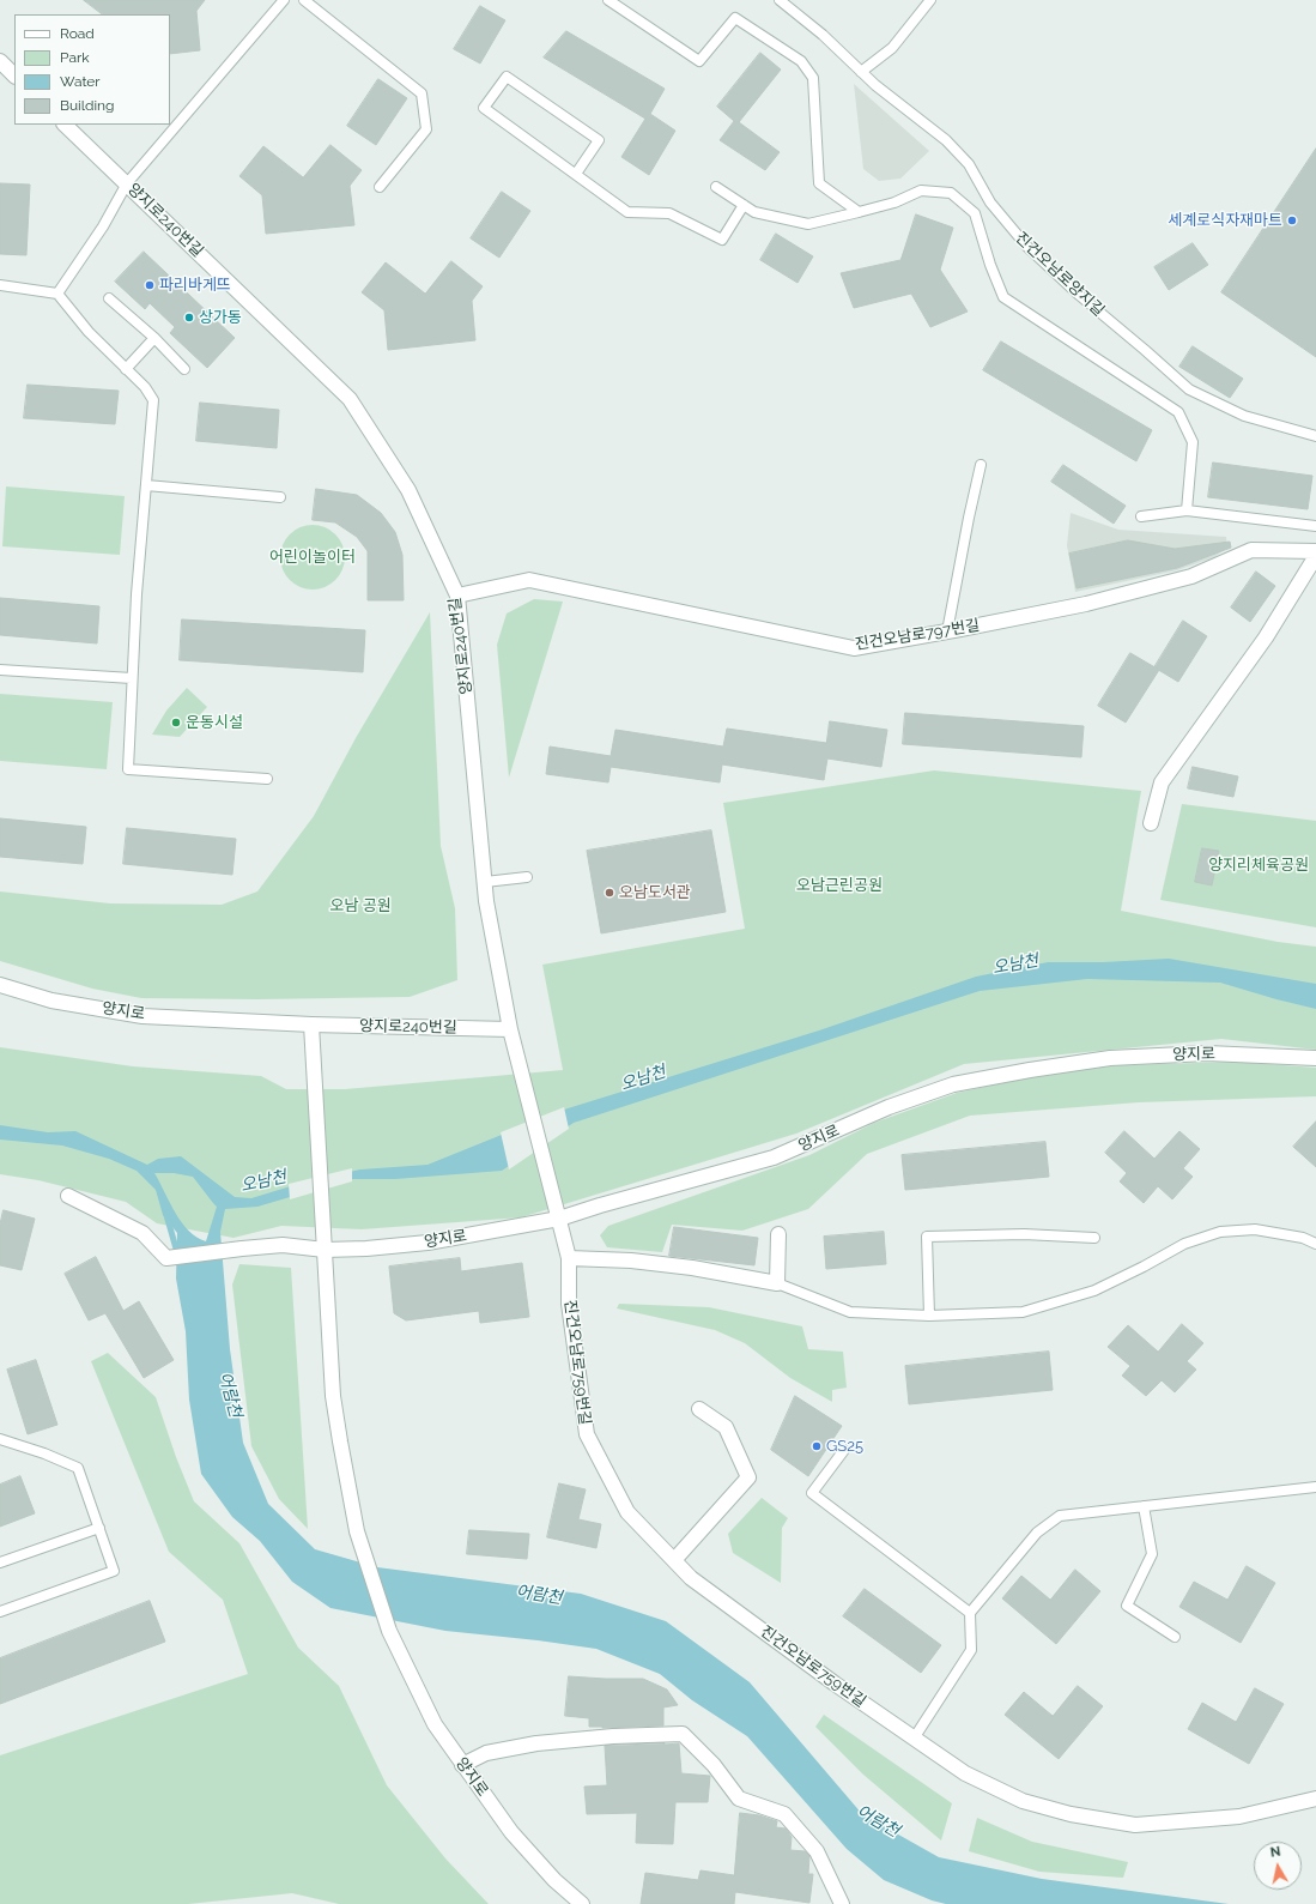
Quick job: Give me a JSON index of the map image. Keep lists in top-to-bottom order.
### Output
{
  "streets": {
    "street": [
      "양지로240번길",
      "진건오남로797번길",
      "양지로",
      "진건오남로759번길"
    ],
    "lane": ["진건오남로양지길"]
  },
  "crossings": [
    ["양지로240번길", "진건오남로797번길"],
    ["양지로240번길", "양지로"],
    ["양지로240번길", "진건오남로759번길"],
    ["양지로", "진건오남로759번길"]
  ],
  "water": ["오남천", "어람천"],
  "parks": [
    "어린이놀이터",
    "양지리체육공원",
    "오남근린공원",
    "오남 공원"
  ],
  "places": [
    "세계로식자재마트",
    "파리바게뜨",
    "상가동",
    "운동시설",
    "오남도서관",
    "GS25"
  ],
  "legend": [
    "Road",
    "Park",
    "Water",
    "Building"
  ],
  "north": "top"
}
